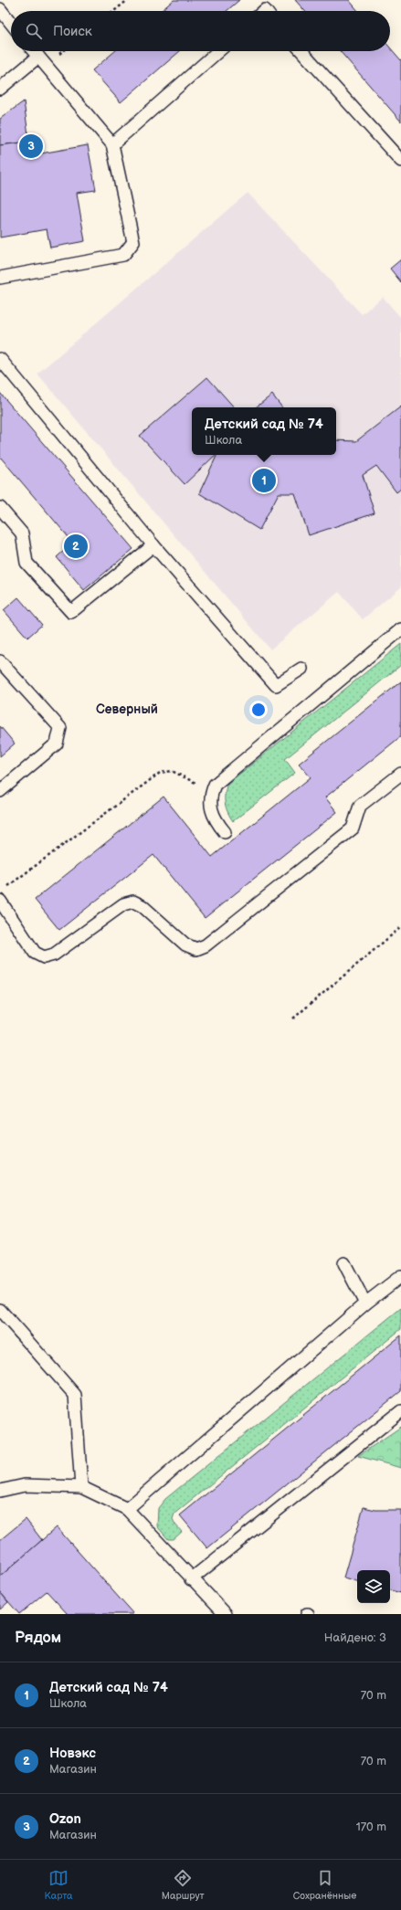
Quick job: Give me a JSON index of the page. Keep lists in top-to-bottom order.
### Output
{
  "districts": ["Северный"],
  "page": {
    "search": "Поиск",
    "pins": ["3", "1", "2"],
    "popup": ["Детский сад № 74", "Школа"],
    "heading": ["Рядом", "Найдено: 3"],
    "list": [
      {
        "mark": "1",
        "name": "Детский сад № 74",
        "note": "Школа",
        "value": "70 m"
      },
      {
        "mark": "2",
        "name": "Новэкс",
        "note": "Магазин",
        "value": "70 m"
      },
      {
        "mark": "3",
        "name": "Ozon",
        "note": "Магазин",
        "value": "170 m"
      }
    ],
    "nav": ["Карта", "Маршрут", "Сохранённые"]
  }
}
